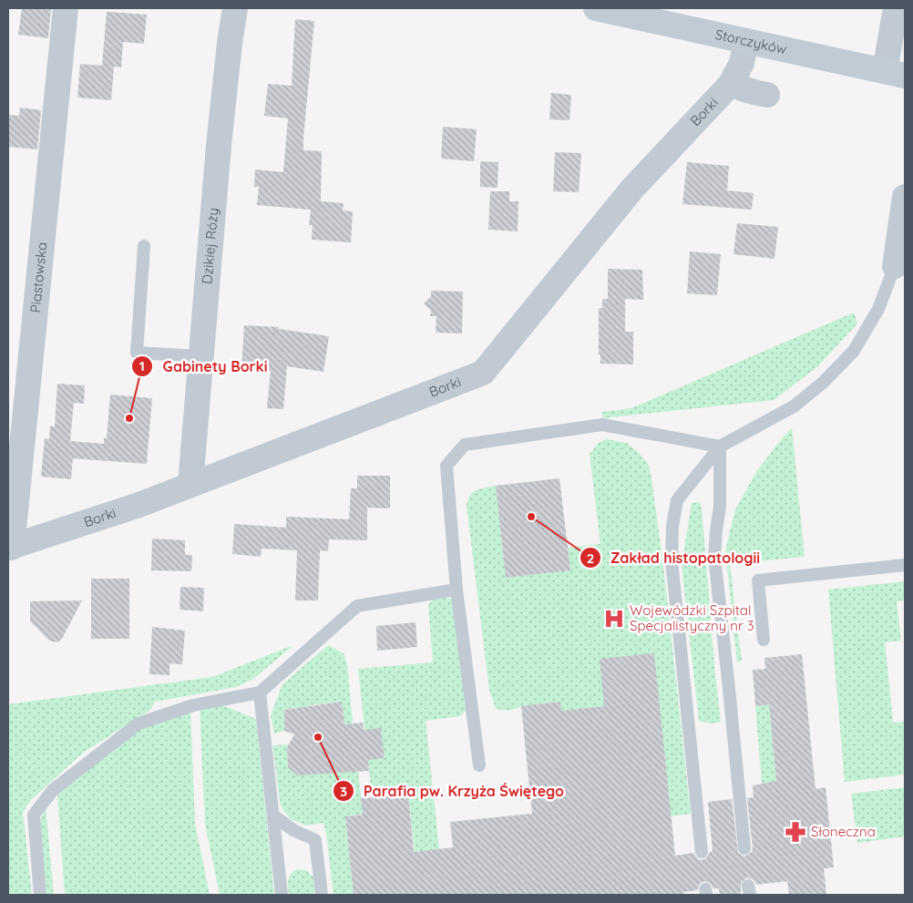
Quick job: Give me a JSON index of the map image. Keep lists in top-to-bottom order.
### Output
{
  "streets": {
    "street": [
      "Storczyków",
      "Borki",
      "Dzikiej Róży",
      "Piastowska"
    ]
  },
  "crossings": [
    ["Storczyków", "Borki"],
    ["Borki", "Dzikiej Róży"],
    ["Borki", "Piastowska"]
  ],
  "places": {
    "other": ["Gabinety Borki", "Zakład histopatologii", "Parafia pw. Krzyża Świętego"],
    "hospital": ["Wojewódzki Szpital Specjalistyczny nr 3"],
    "pharmacy": ["Słoneczna"]
  }
}
